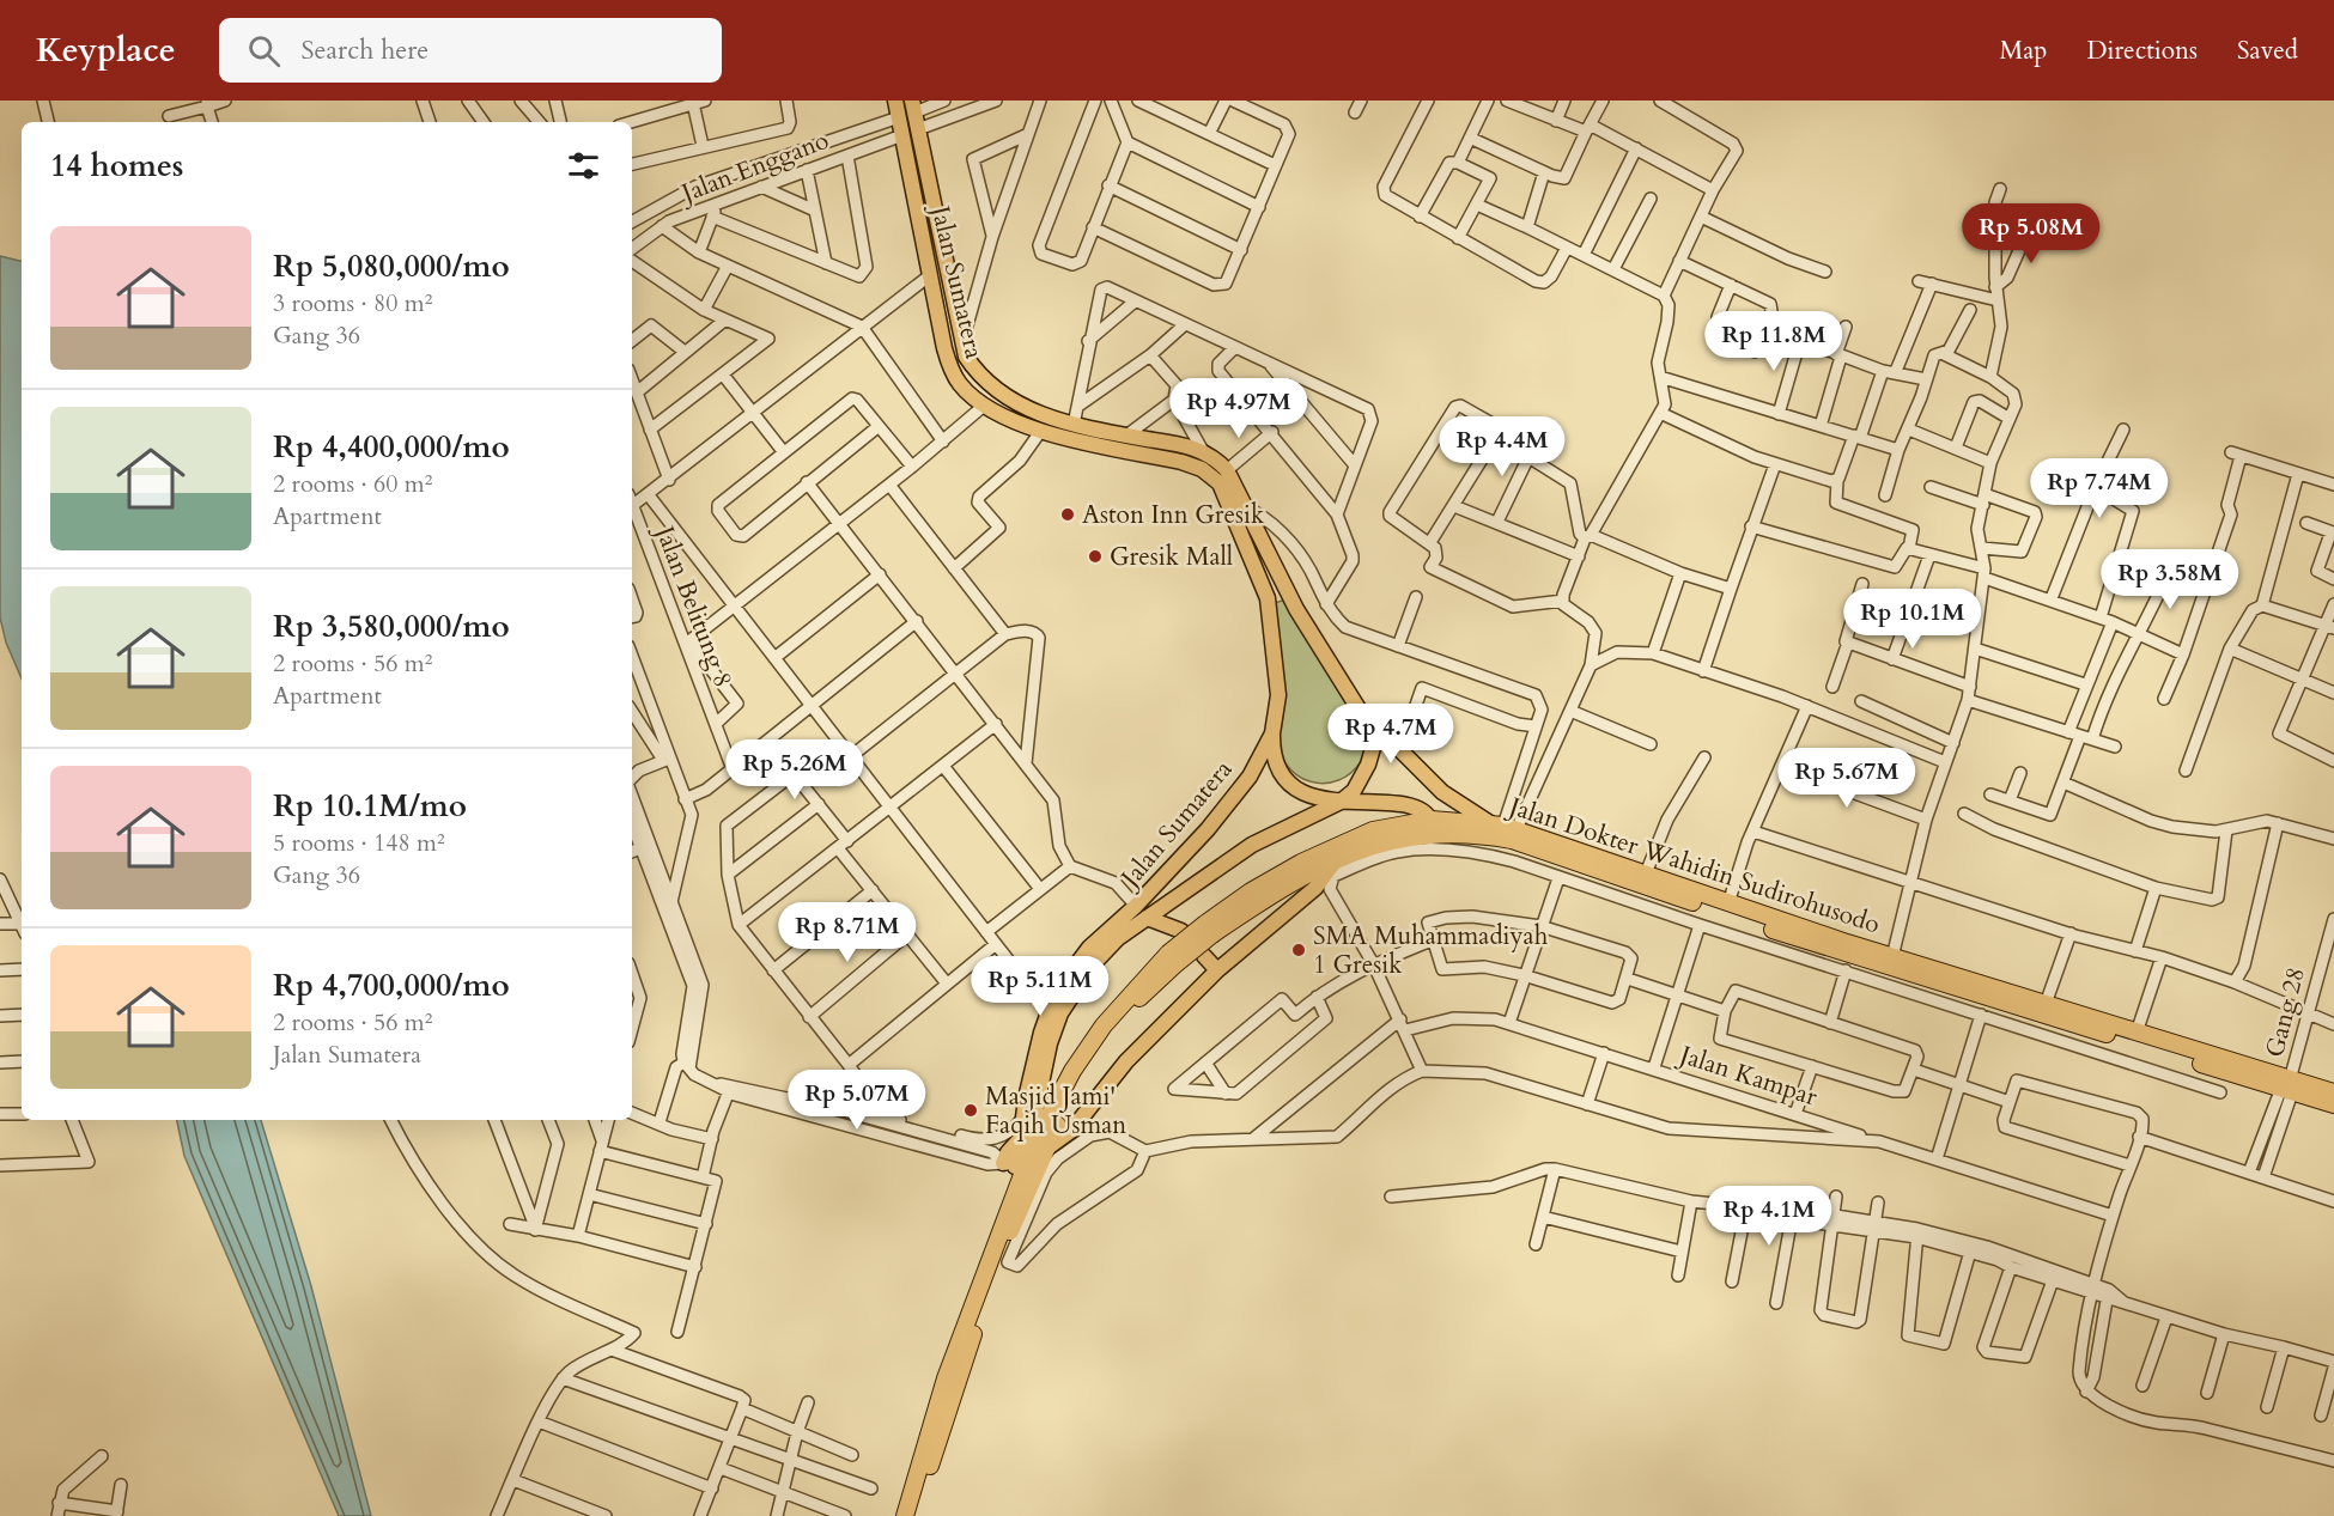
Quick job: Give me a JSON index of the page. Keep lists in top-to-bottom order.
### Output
{
  "streets": {
    "highway": ["Jalan Dokter Wahidin Sudirohusodo"],
    "main road": ["Jalan Sumatera"],
    "street": [
      "Jalan Enggano",
      "Jalan Belitung 8",
      "Gang 28",
      "Jalan Kampar"
    ]
  },
  "crossings": [
    ["Jalan Enggano", "Jalan Sumatera"],
    ["Jalan Sumatera", "Jalan Dokter Wahidin Sudirohusodo"],
    ["Jalan Dokter Wahidin Sudirohusodo", "Gang 28"]
  ],
  "places": [
    "Aston Inn Gresik",
    "Gresik Mall",
    "SMA Muhammadiyah 1 Gresik",
    "Masjid Jami' Faqih Usman"
  ],
  "page": {
    "header": "Keyplace",
    "search": "Search here",
    "nav": ["Map", "Directions", "Saved"],
    "heading": "14 homes",
    "price": [
      "Rp 5.08M",
      "Rp 11.8M",
      "Rp 4.97M",
      "Rp 4.4M",
      "Rp 7.74M",
      "Rp 3.58M",
      "Rp 10.1M",
      "Rp 4.7M",
      "Rp 5.26M",
      "Rp 5.67M",
      "Rp 8.71M",
      "Rp 5.11M",
      "Rp 5.07M",
      "Rp 4.1M"
    ],
    "list": [
      {
        "name": "Rp 5,080,000/mo",
        "note": "3 rooms · 80 m² · Gang 36"
      },
      {
        "name": "Rp 4,400,000/mo",
        "note": "2 rooms · 60 m² · Apartment"
      },
      {
        "name": "Rp 3,580,000/mo",
        "note": "2 rooms · 56 m² · Apartment"
      },
      {
        "name": "Rp 10.1M/mo",
        "note": "5 rooms · 148 m² · Gang 36"
      },
      {
        "name": "Rp 4,700,000/mo",
        "note": "2 rooms · 56 m² · Jalan Sumatera"
      }
    ]
  }
}
